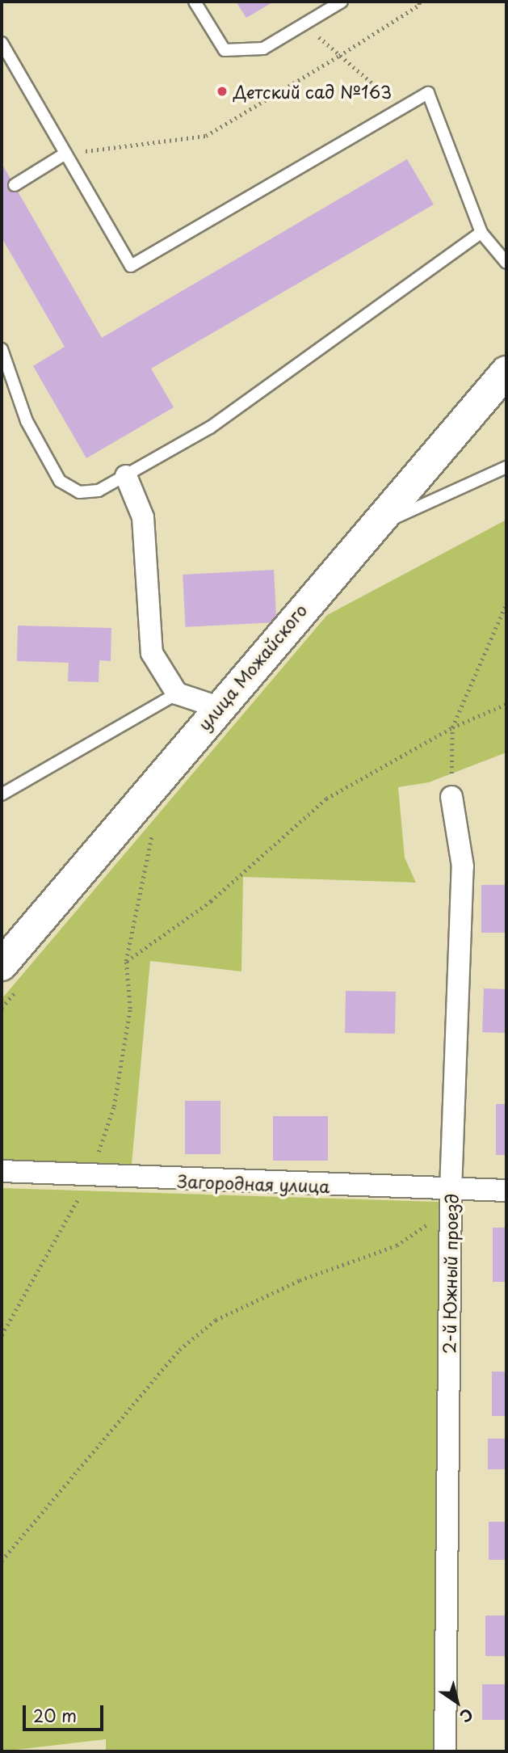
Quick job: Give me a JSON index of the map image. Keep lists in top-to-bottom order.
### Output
{
  "streets": {
    "main road": ["улица Можайского"],
    "street": ["Загородная улица", "2-й Южный проезд"]
  },
  "crossings": [
    ["Загородная улица", "2-й Южный проезд"]
  ],
  "places": ["Детский сад №163"],
  "scale_bar": "20 m",
  "north": "bottom right"
}
